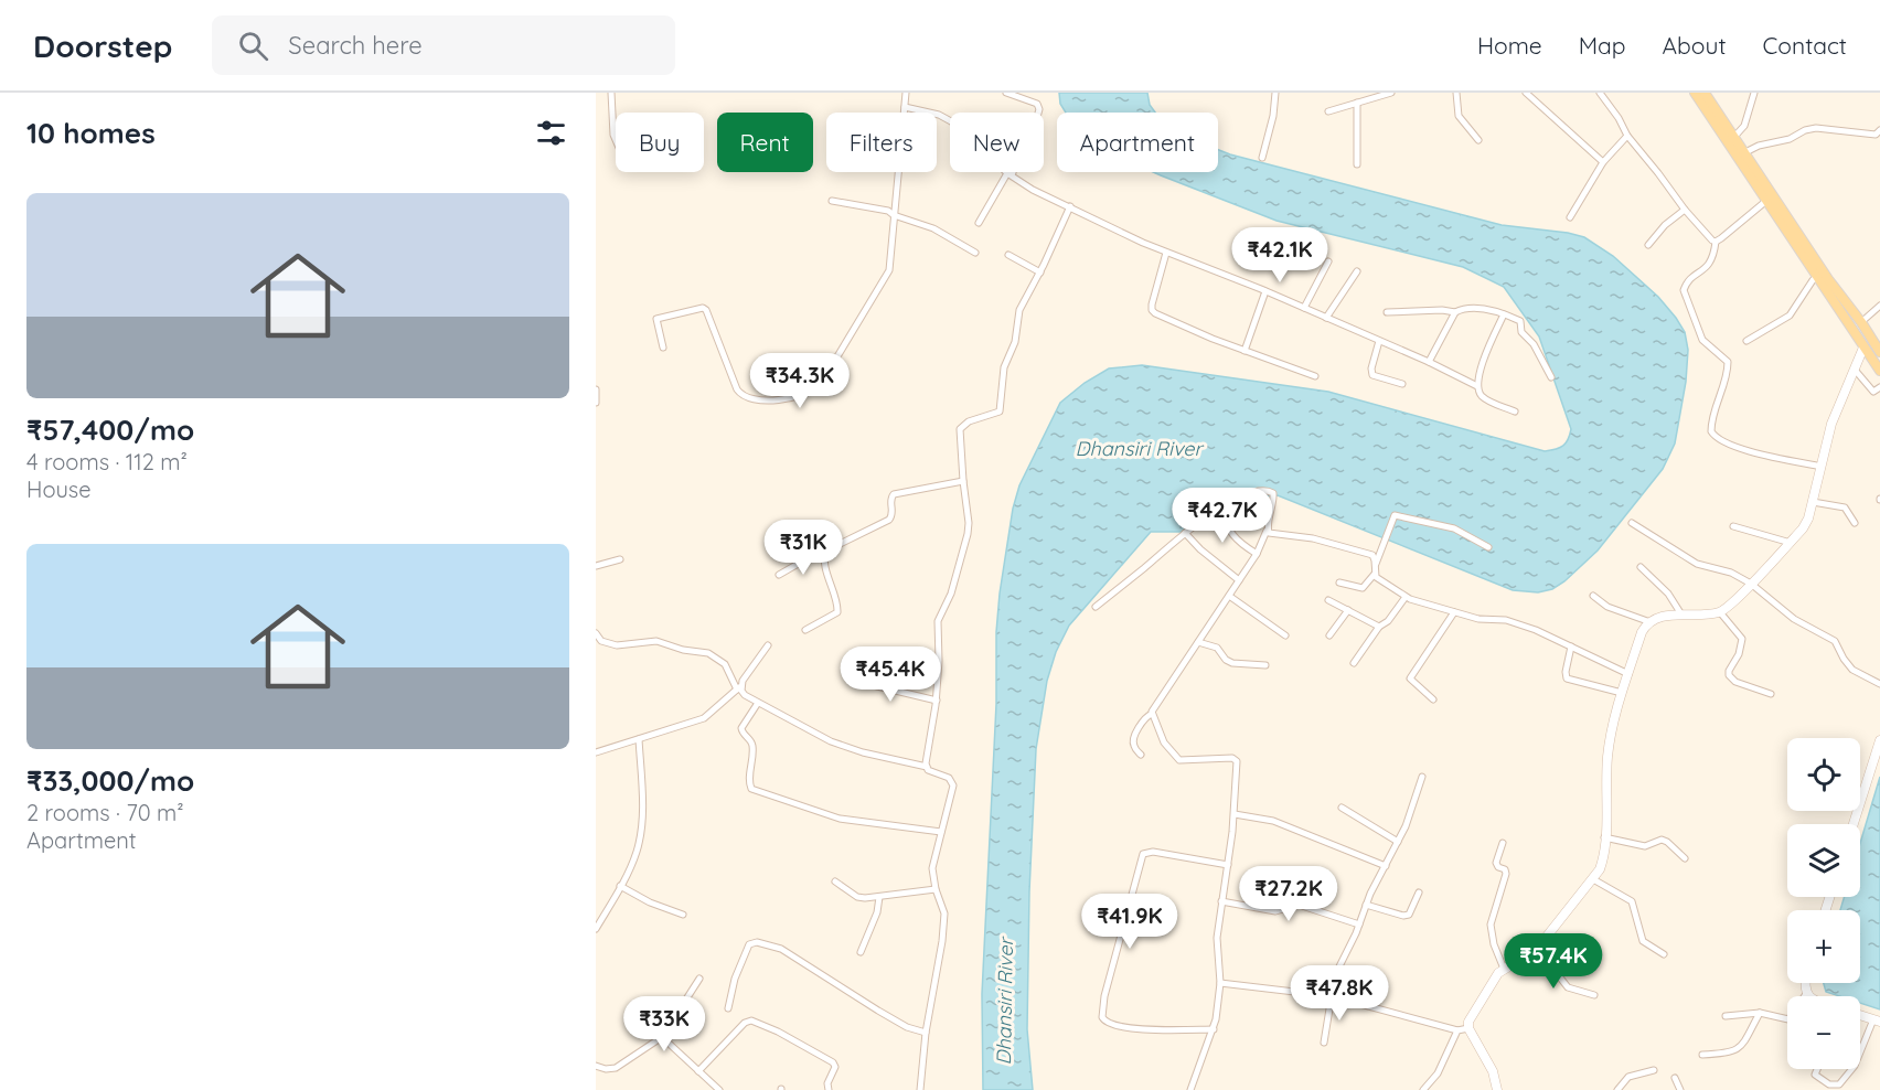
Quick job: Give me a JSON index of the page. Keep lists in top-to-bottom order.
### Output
{
  "water": ["Dhansiri River"],
  "page": {
    "header": "Doorstep",
    "search": "Search here",
    "nav": [
      "Home",
      "Map",
      "About",
      "Contact"
    ],
    "heading": "10 homes",
    "chip": [
      "Buy",
      "Rent",
      "Filters",
      "New",
      "Apartment"
    ],
    "list": [
      {
        "name": "₹57,400/mo",
        "note": "4 rooms · 112 m² · House"
      },
      {
        "name": "₹33,000/mo",
        "note": "2 rooms · 70 m² · Apartment"
      }
    ],
    "price": [
      "₹42.1K",
      "₹34.3K",
      "₹42.7K",
      "₹31K",
      "₹45.4K",
      "₹27.2K",
      "₹41.9K",
      "₹57.4K",
      "₹47.8K",
      "₹33K"
    ],
    "map_buttons": ["+", "−"]
  }
}
